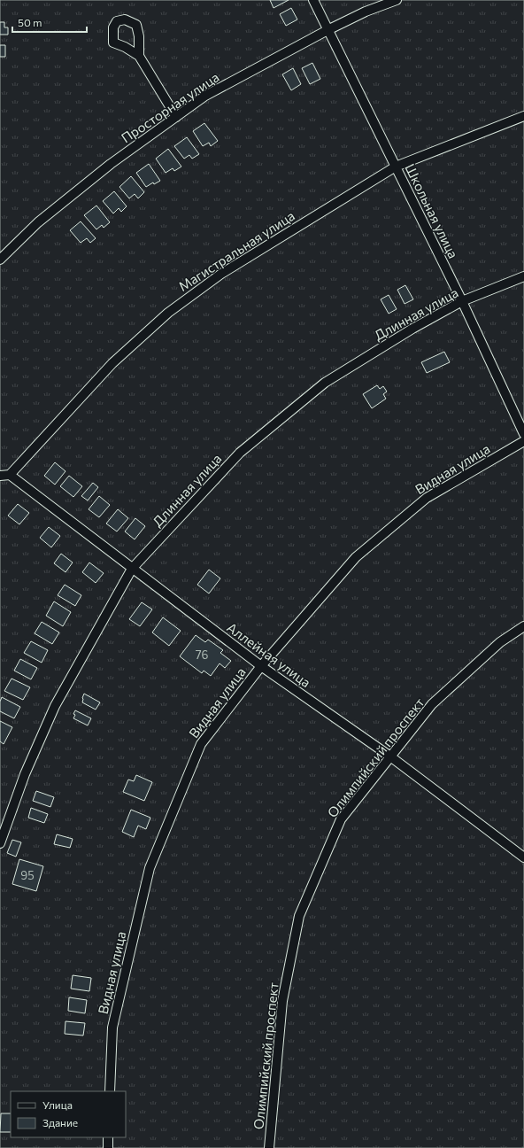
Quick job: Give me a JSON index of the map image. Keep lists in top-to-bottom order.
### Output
{
  "streets": {
    "street": [
      "Просторная улица",
      "Школьная улица",
      "Магистральная улица",
      "Длинная улица",
      "Видная улица",
      "Аллейная улица",
      "Олимпийский проспект"
    ]
  },
  "crossings": [
    ["Просторная улица", "Школьная улица"],
    ["Школьная улица", "Магистральная улица"],
    ["Школьная улица", "Длинная улица"],
    ["Магистральная улица", "Аллейная улица"],
    ["Длинная улица", "Аллейная улица"],
    ["Видная улица", "Аллейная улица"],
    ["Аллейная улица", "Олимпийский проспект"]
  ],
  "house_numbers": ["76", "95"],
  "legend": ["Улица", "Здание"],
  "scale_bar": "50 m"
}
